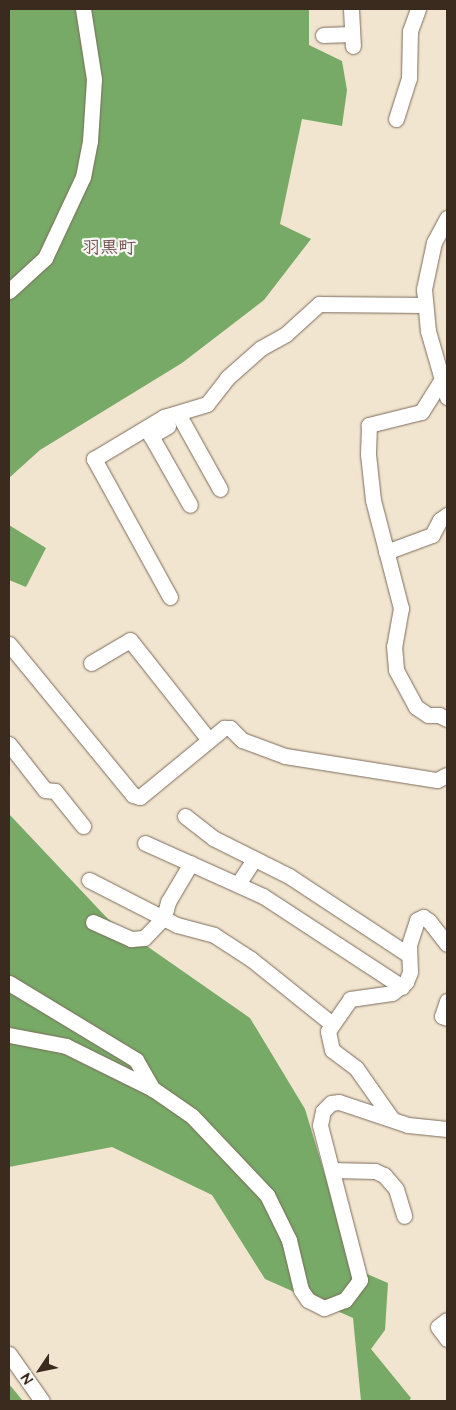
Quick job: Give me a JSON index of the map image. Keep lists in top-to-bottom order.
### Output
{
  "districts": ["羽黒町"],
  "north": "bottom left"
}
